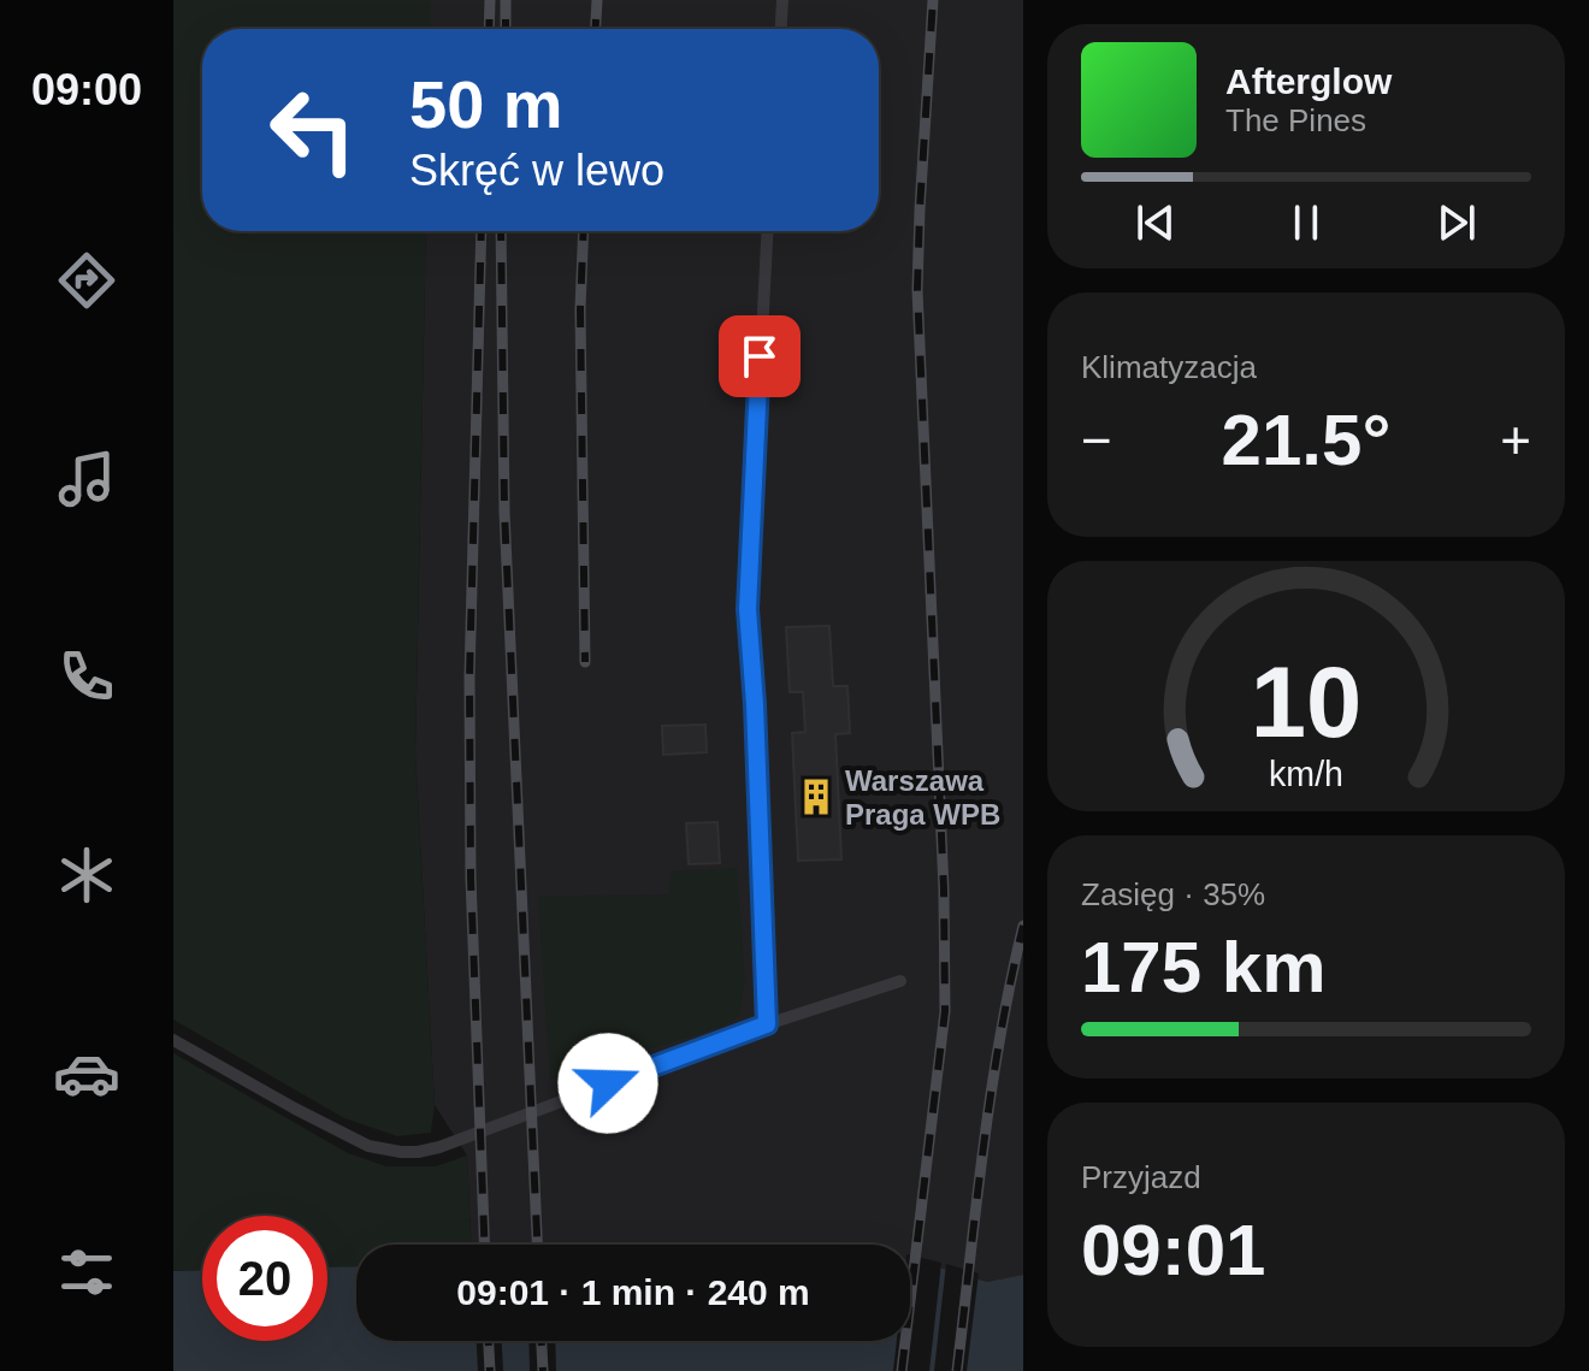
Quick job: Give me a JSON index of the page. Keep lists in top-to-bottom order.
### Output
{
  "places": {
    "building": ["Warszawa Praga WPB"]
  },
  "page": {
    "tabs": "09:00",
    "turn": ["50 m", "Skręć w lewo"],
    "song": ["Afterglow", "The Pines"],
    "tile": [
      "Klimatyzacja",
      ["Zasięg · 35%", "175 km"],
      ["Przyjazd", "09:01"]
    ],
    "heat": ["−", "21.5°", "+"],
    "limit": "20",
    "trip": "09:01 · 1 min · 240 m",
    "gauge": ["10", "km/h"]
  }
}
